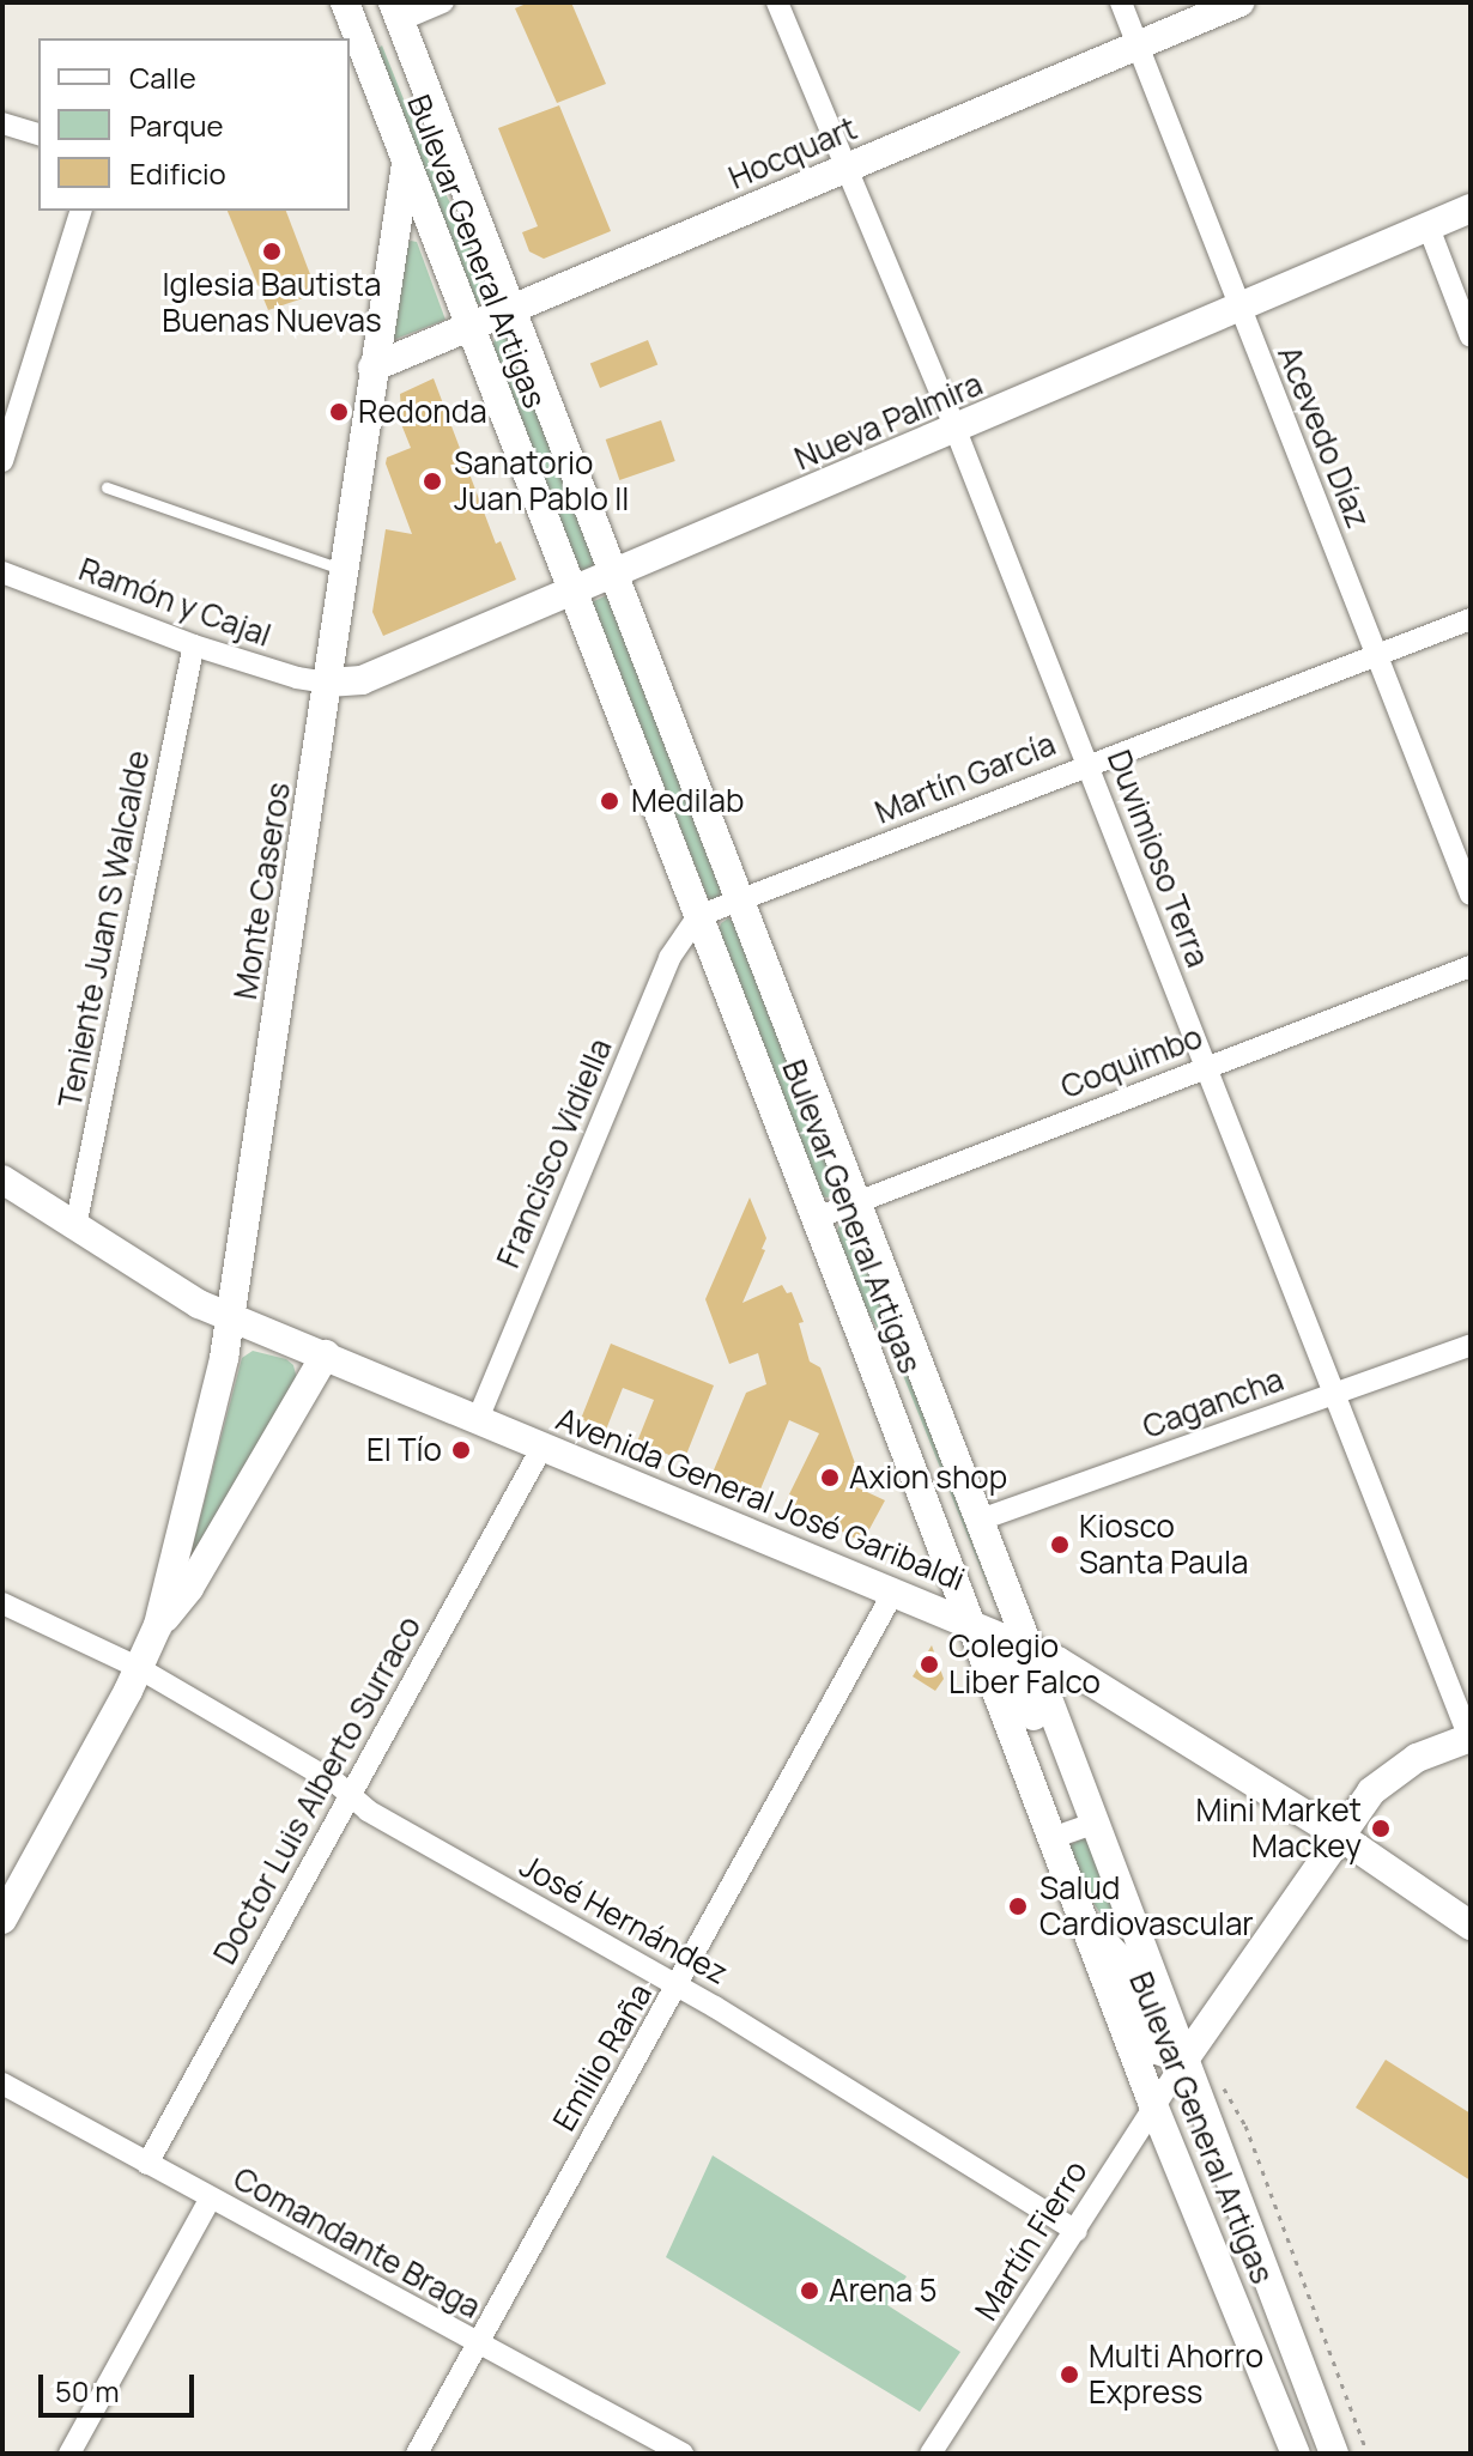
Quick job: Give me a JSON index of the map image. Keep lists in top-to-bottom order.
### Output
{
  "streets": {
    "street": [
      "Hocquart",
      "Bulevar General Artigas",
      "Nueva Palmira",
      "Acevedo Díaz",
      "Ramón y Cajal",
      "Martín García",
      "Duvimioso Terra",
      "Monte Caseros",
      "Teniente Juan S Walcalde",
      "Coquimbo",
      "Francisco Vidiella",
      "Cagancha",
      "Avenida General José Garibaldi",
      "Doctor Luis Alberto Surraco",
      "José Hernández",
      "Emilio Raña",
      "Martín Fierro",
      "Comandante Braga"
    ]
  },
  "crossings": [
    ["Hocquart", "Bulevar General Artigas"],
    ["Hocquart", "Acevedo Díaz"],
    ["Hocquart", "Duvimioso Terra"],
    ["Hocquart", "Monte Caseros"],
    ["Bulevar General Artigas", "Nueva Palmira"],
    ["Bulevar General Artigas", "Martín García"],
    ["Bulevar General Artigas", "Monte Caseros"],
    ["Bulevar General Artigas", "Coquimbo"],
    ["Bulevar General Artigas", "Francisco Vidiella"],
    ["Bulevar General Artigas", "Cagancha"],
    ["Bulevar General Artigas", "Avenida General José Garibaldi"],
    ["Bulevar General Artigas", "Martín Fierro"],
    ["Nueva Palmira", "Acevedo Díaz"],
    ["Nueva Palmira", "Ramón y Cajal"],
    ["Nueva Palmira", "Duvimioso Terra"],
    ["Nueva Palmira", "Monte Caseros"],
    ["Acevedo Díaz", "Martín García"],
    ["Ramón y Cajal", "Monte Caseros"],
    ["Ramón y Cajal", "Teniente Juan S Walcalde"],
    ["Martín García", "Duvimioso Terra"],
    ["Martín García", "Francisco Vidiella"],
    ["Duvimioso Terra", "Coquimbo"],
    ["Duvimioso Terra", "Cagancha"],
    ["Monte Caseros", "Avenida General José Garibaldi"],
    ["Monte Caseros", "José Hernández"],
    ["Teniente Juan S Walcalde", "Avenida General José Garibaldi"],
    ["Francisco Vidiella", "Avenida General José Garibaldi"],
    ["Avenida General José Garibaldi", "Doctor Luis Alberto Surraco"],
    ["Avenida General José Garibaldi", "Emilio Raña"],
    ["Doctor Luis Alberto Surraco", "José Hernández"],
    ["Doctor Luis Alberto Surraco", "Comandante Braga"],
    ["José Hernández", "Emilio Raña"],
    ["José Hernández", "Martín Fierro"],
    ["Emilio Raña", "Comandante Braga"]
  ],
  "places": [
    "Iglesia Bautista Buenas Nuevas",
    "Redonda",
    "Sanatorio Juan Pablo II",
    "Medilab",
    "El Tío",
    "Axion shop",
    "Kiosco Santa Paula",
    "Colegio Liber Falco",
    "Mini Market Mackey",
    "Salud Cardiovascular",
    "Arena 5",
    "Multi Ahorro Express"
  ],
  "legend": ["Calle", "Parque", "Edificio"],
  "scale_bar": "50 m"
}
